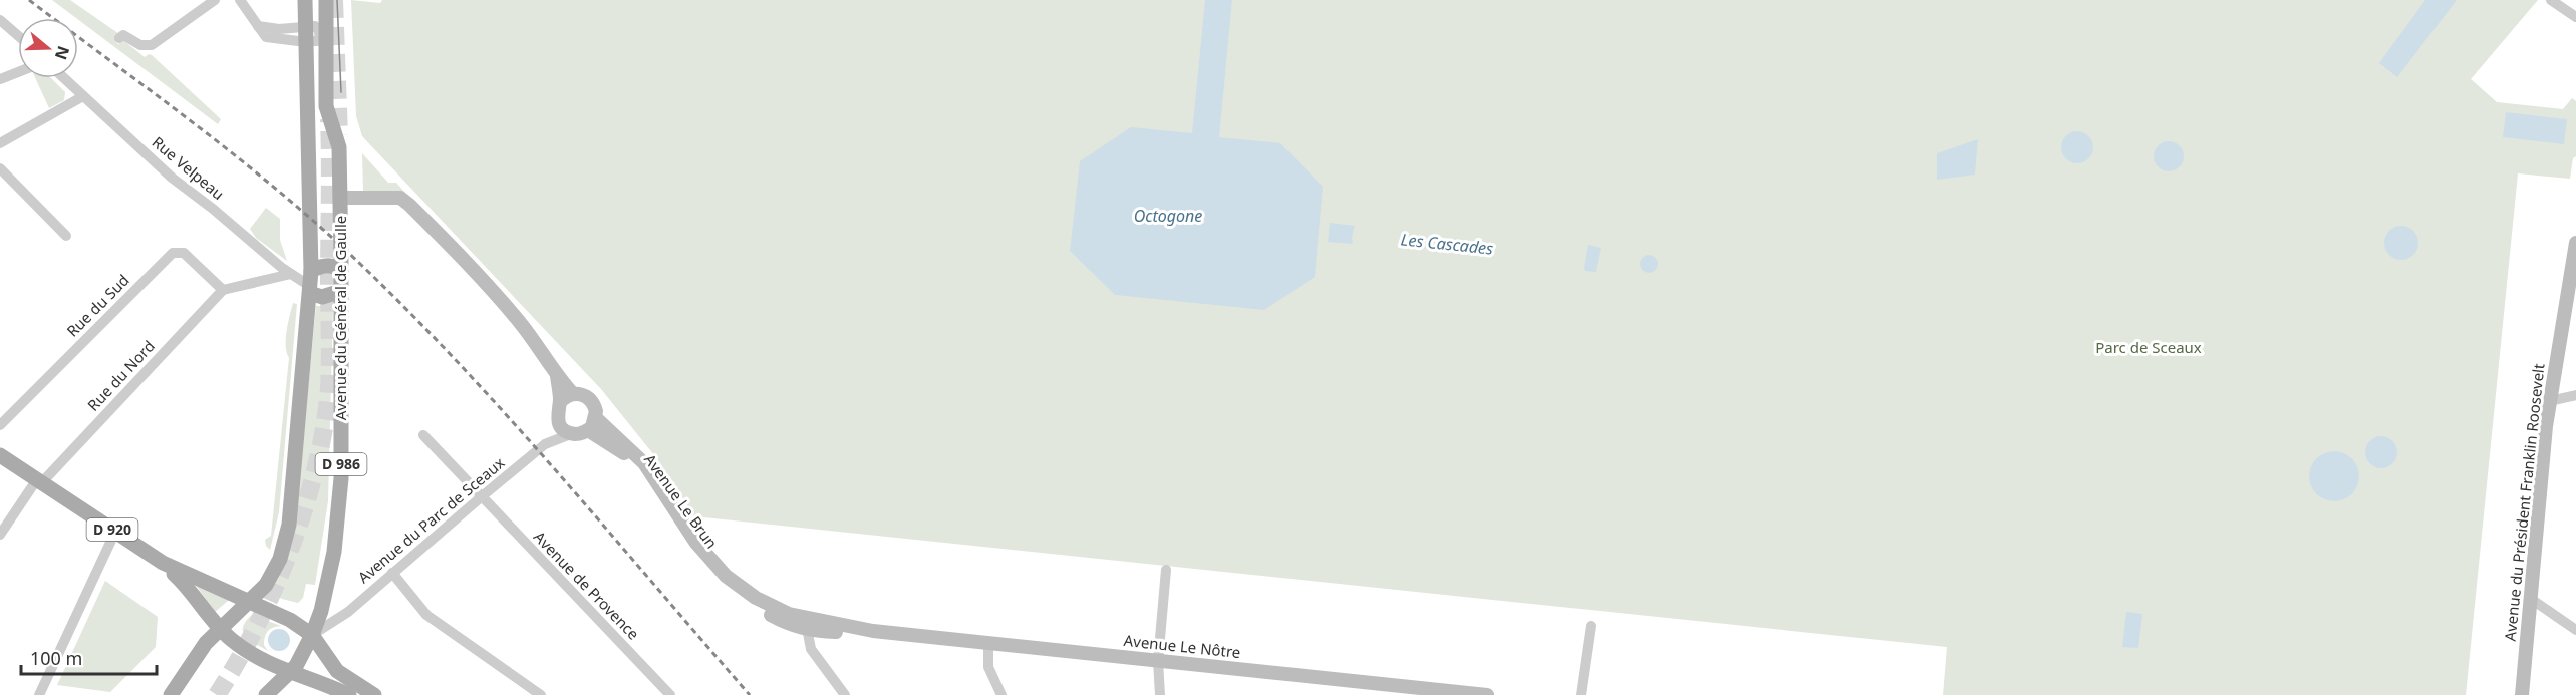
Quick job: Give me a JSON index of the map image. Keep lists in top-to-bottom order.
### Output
{
  "streets": {
    "main road": [
      "Avenue du Général de Gaulle",
      "D 986",
      "Avenue Le Brun",
      "Avenue du Président Franklin Roosevelt",
      "D 920",
      "Avenue Le Nôtre"
    ],
    "street": [
      "Rue Velpeau",
      "Rue du Sud",
      "Rue du Nord",
      "Avenue du Parc de Sceaux",
      "Avenue de Provence"
    ]
  },
  "crossings": [
    ["Rue Velpeau", "Avenue du Général de Gaulle"],
    ["Rue du Sud", "Rue du Nord"],
    ["Avenue du Général de Gaulle", "D 986"],
    ["Avenue du Général de Gaulle", "Avenue du Parc de Sceaux"],
    ["Avenue du Général de Gaulle", "D 920"],
    ["Rue du Nord", "D 920"],
    ["D 986", "Avenue du Parc de Sceaux"],
    ["D 986", "D 920"],
    ["Avenue Le Brun", "Avenue du Parc de Sceaux"],
    ["Avenue Le Brun", "Avenue Le Nôtre"],
    ["Avenue du Parc de Sceaux", "D 920"],
    ["Avenue du Parc de Sceaux", "Avenue de Provence"]
  ],
  "water": ["Octogone", "Les Cascades"],
  "parks": ["Parc de Sceaux"],
  "scale_bar": "100 m",
  "north": "right"
}
